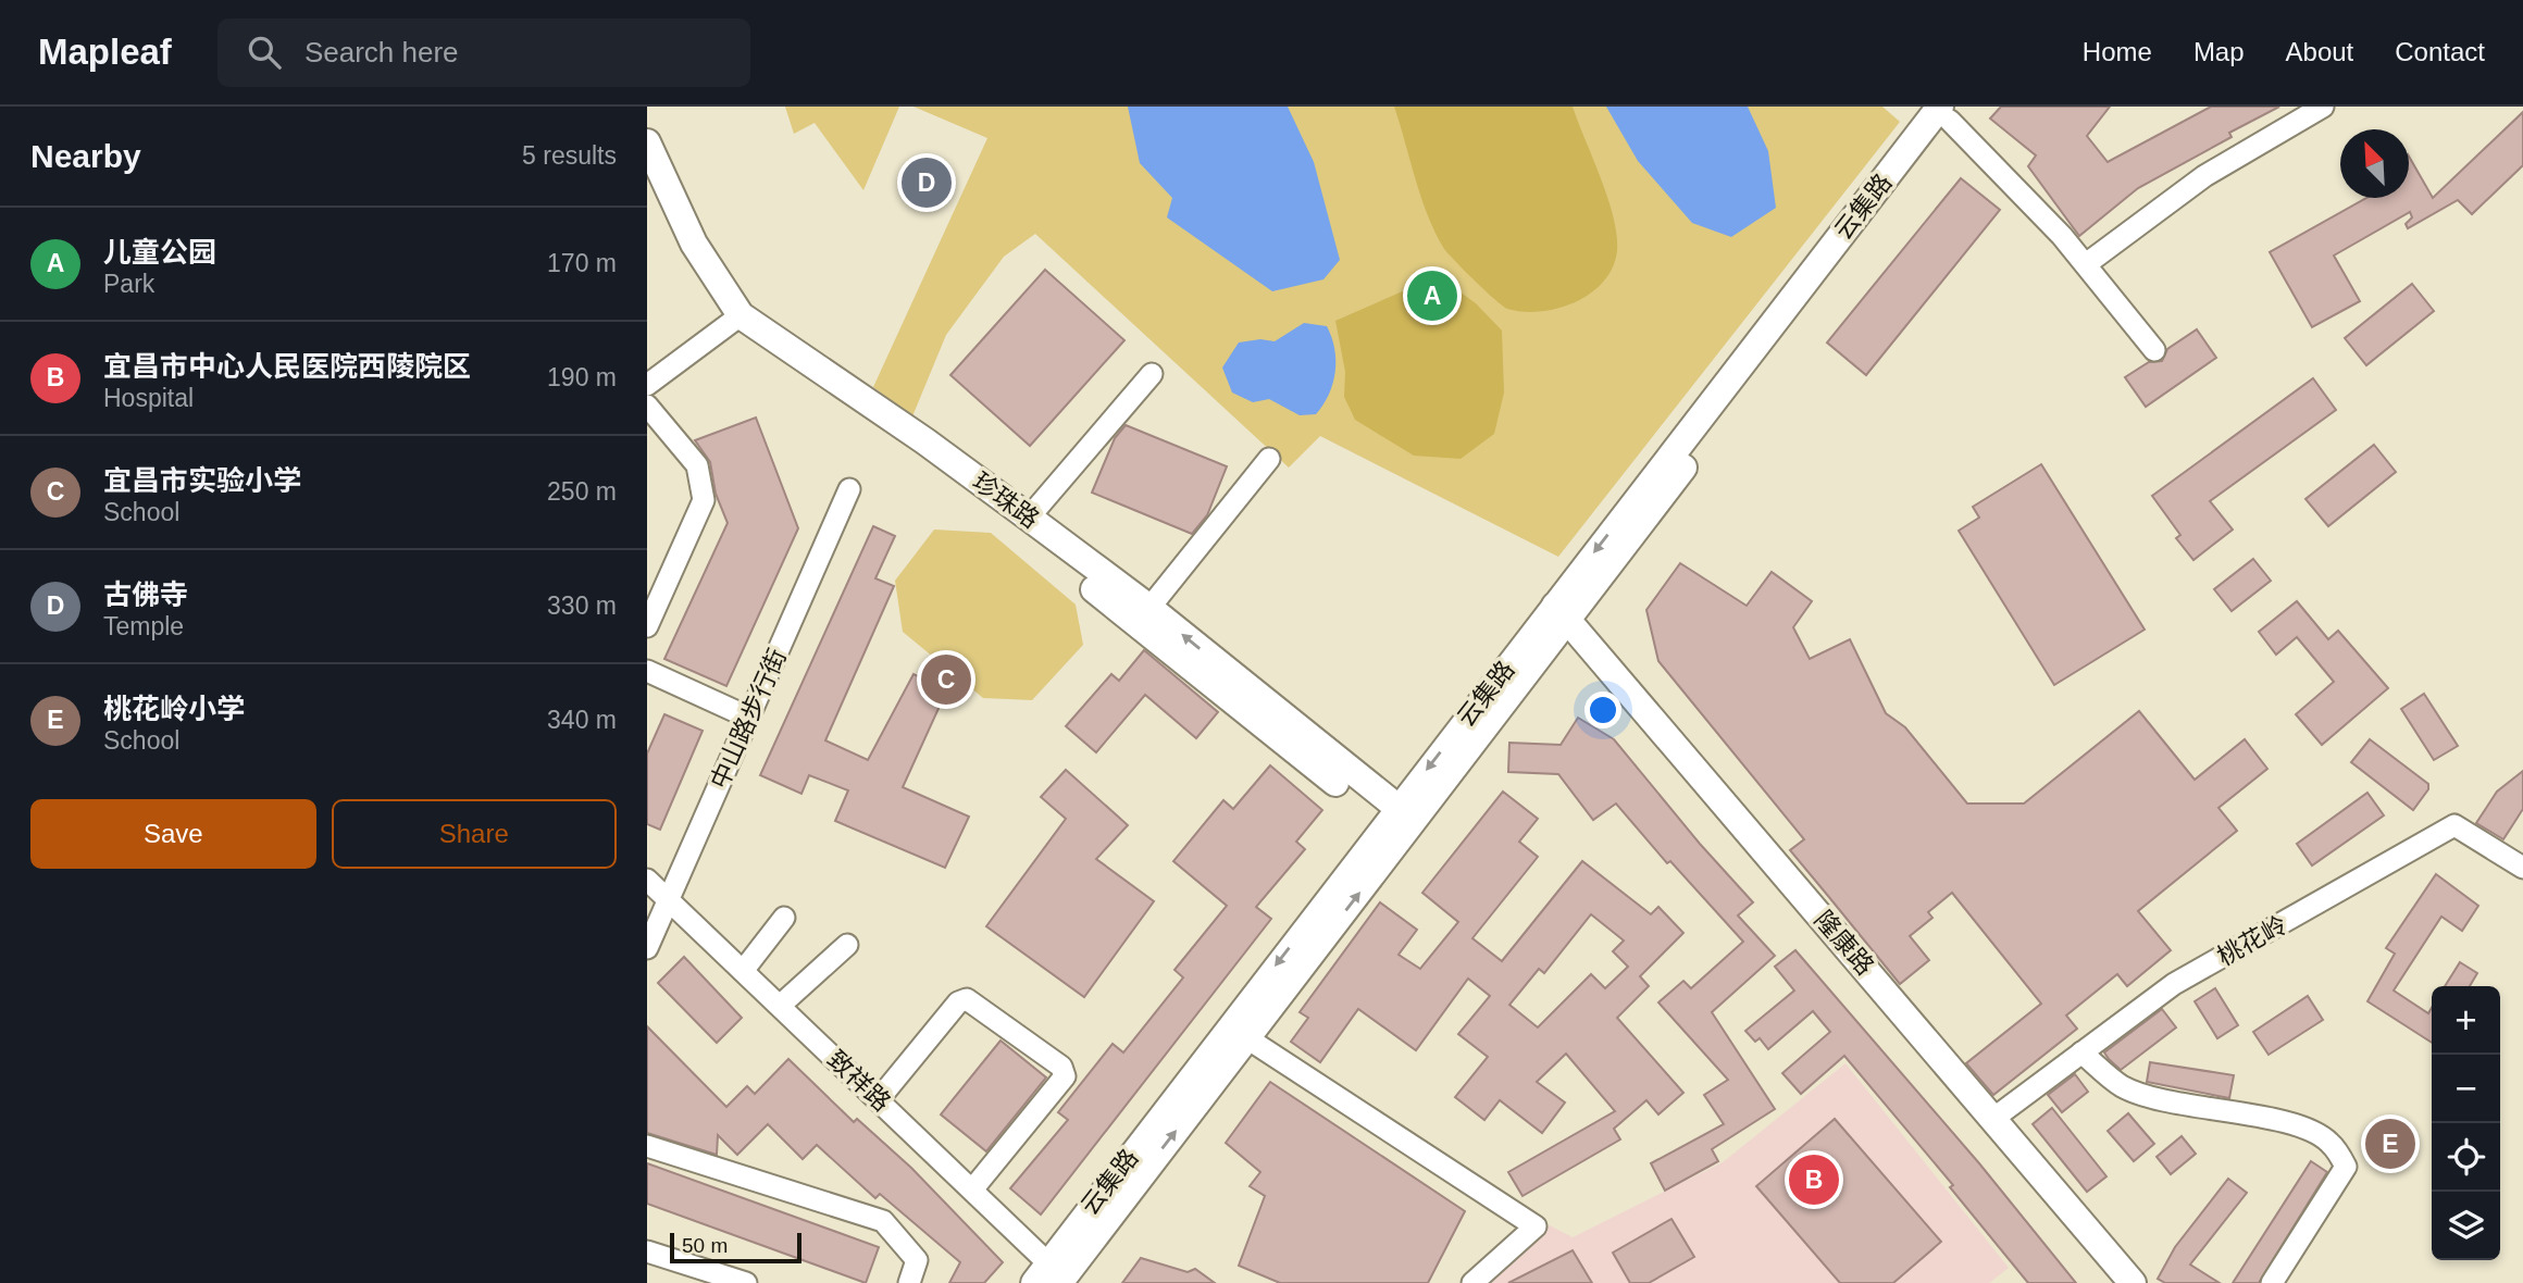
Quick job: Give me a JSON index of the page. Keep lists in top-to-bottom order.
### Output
{
  "streets": {
    "main road": ["云集路", "珍珠路", "隆康路"],
    "street": ["中山路步行街", "桃花岭", "致祥路"]
  },
  "crossings": [
    ["云集路", "珍珠路"],
    ["云集路", "隆康路"],
    ["云集路", "致祥路"],
    ["中山路步行街", "致祥路"],
    ["桃花岭", "隆康路"]
  ],
  "scale_bar": "50 m",
  "north": "top left",
  "page": {
    "header": "Mapleaf",
    "search": "Search here",
    "nav": [
      "Home",
      "Map",
      "About",
      "Contact"
    ],
    "heading": ["Nearby", "5 results"],
    "pins": [
      "D",
      "A",
      "C",
      "E",
      "B"
    ],
    "list": [
      {
        "mark": "A",
        "name": "儿童公园",
        "note": "Park",
        "value": "170 m"
      },
      {
        "mark": "B",
        "name": "宜昌市中心人民医院西陵院区",
        "note": "Hospital",
        "value": "190 m"
      },
      {
        "mark": "C",
        "name": "宜昌市实验小学",
        "note": "School",
        "value": "250 m"
      },
      {
        "mark": "D",
        "name": "古佛寺",
        "note": "Temple",
        "value": "330 m"
      },
      {
        "mark": "E",
        "name": "桃花岭小学",
        "note": "School",
        "value": "340 m"
      }
    ],
    "buttons": ["Save", "Share"],
    "map_buttons": ["+", "−"],
    "scale": "50 m"
  }
}
